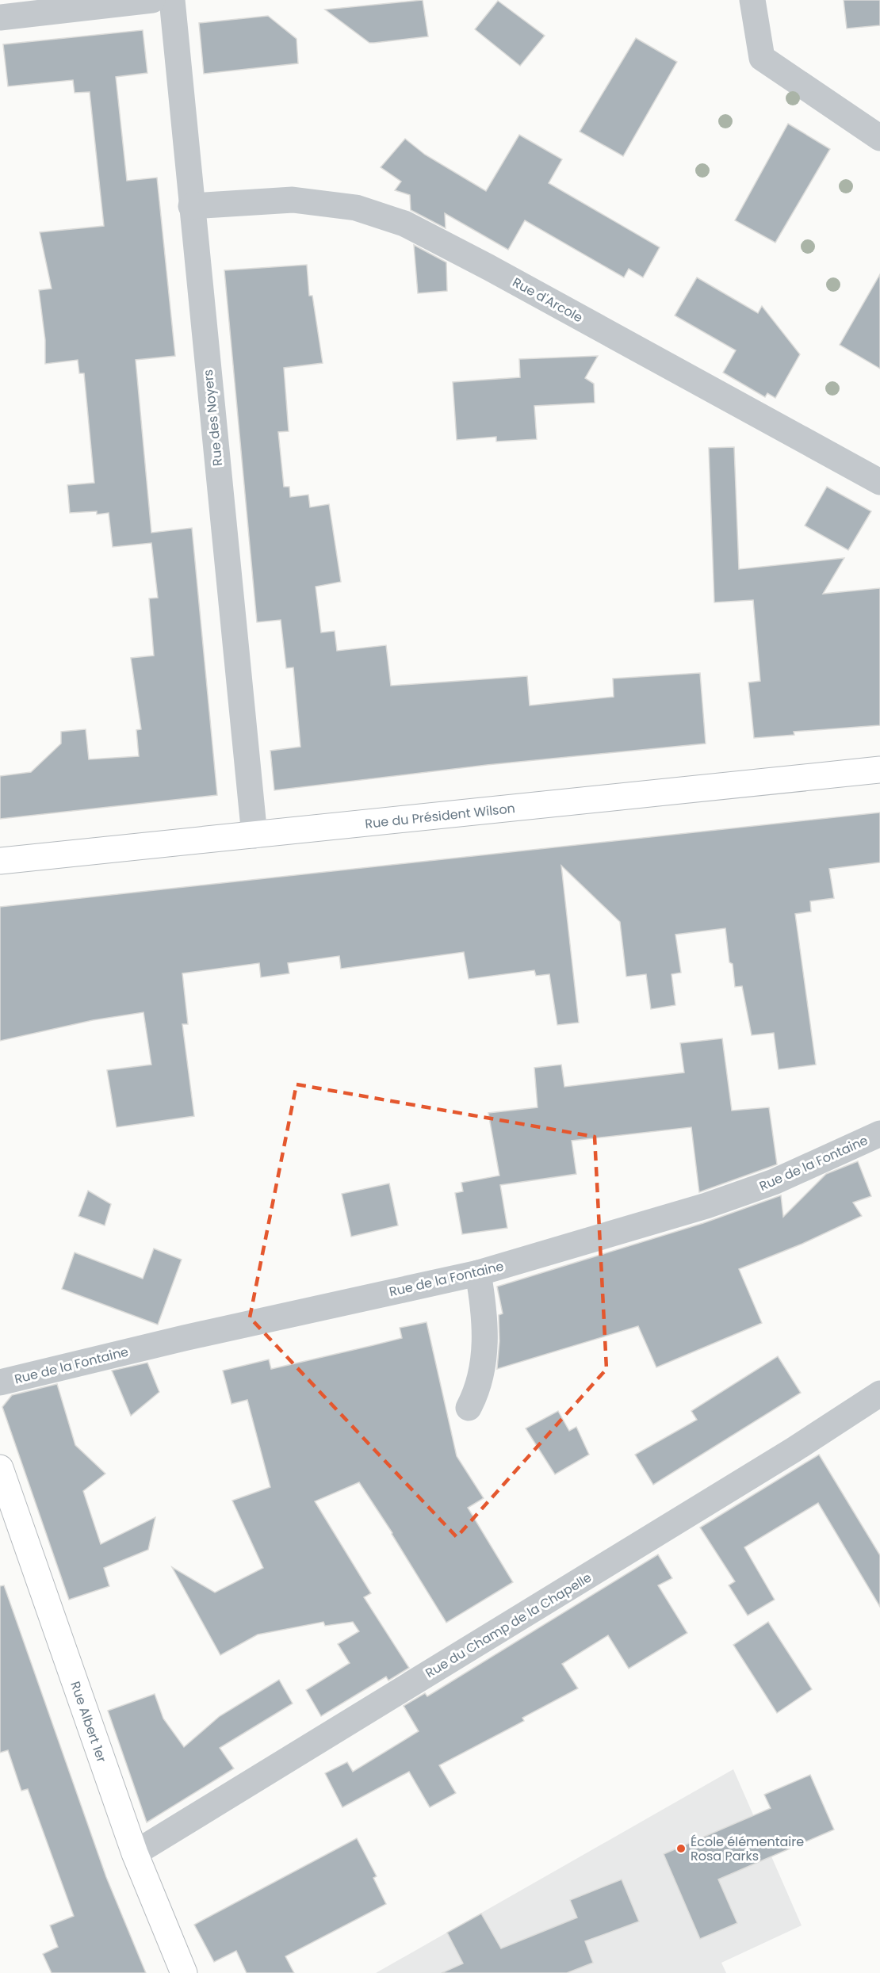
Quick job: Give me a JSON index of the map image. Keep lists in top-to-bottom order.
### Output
{
  "streets": {
    "main road": ["Rue du Président Wilson", "Rue Albert 1er"],
    "street": [
      "Rue d'Arcole",
      "Rue des Noyers",
      "Rue de la Fontaine",
      "Rue du Champ de la Chapelle"
    ]
  },
  "crossings": [
    ["Rue d'Arcole", "Rue des Noyers"],
    ["Rue des Noyers", "Rue du Président Wilson"],
    ["Rue du Champ de la Chapelle", "Rue Albert 1er"]
  ],
  "places": ["École élémentaire Rosa Parks"]
}
